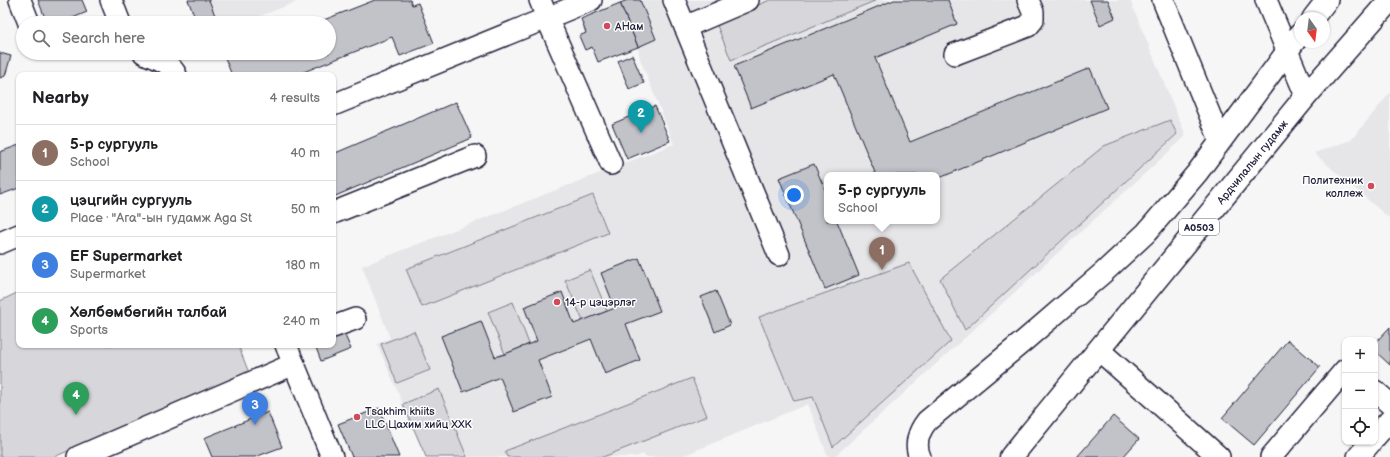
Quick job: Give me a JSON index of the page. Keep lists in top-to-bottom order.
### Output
{
  "streets": {
    "main road": ["Ардчилалын гудамж", "A0503"]
  },
  "places": [
    "АНам",
    "Политехник коллеж",
    "14-р цэцэрлэг",
    "Tsakhim khiits LLC Цахим хийц ХХК"
  ],
  "north": "bottom",
  "page": {
    "search": "Search here",
    "heading": ["Nearby", "4 results"],
    "pins": [
      "2",
      "1",
      "4",
      "3"
    ],
    "list": [
      {
        "mark": "1",
        "name": "5-р сургууль",
        "note": "School",
        "value": "40 m"
      },
      {
        "mark": "2",
        "name": "цэцгийн сургууль",
        "note": "Place · \"Ага\"-ын гудамж Aga St",
        "value": "50 m"
      },
      {
        "mark": "3",
        "name": "EF Supermarket",
        "note": "Supermarket",
        "value": "180 m"
      },
      {
        "mark": "4",
        "name": "Хөлбөмбөгийн талбай",
        "note": "Sports",
        "value": "240 m"
      }
    ],
    "popup": ["5-р сургууль", "School"],
    "map_buttons": ["+", "−"]
  }
}
